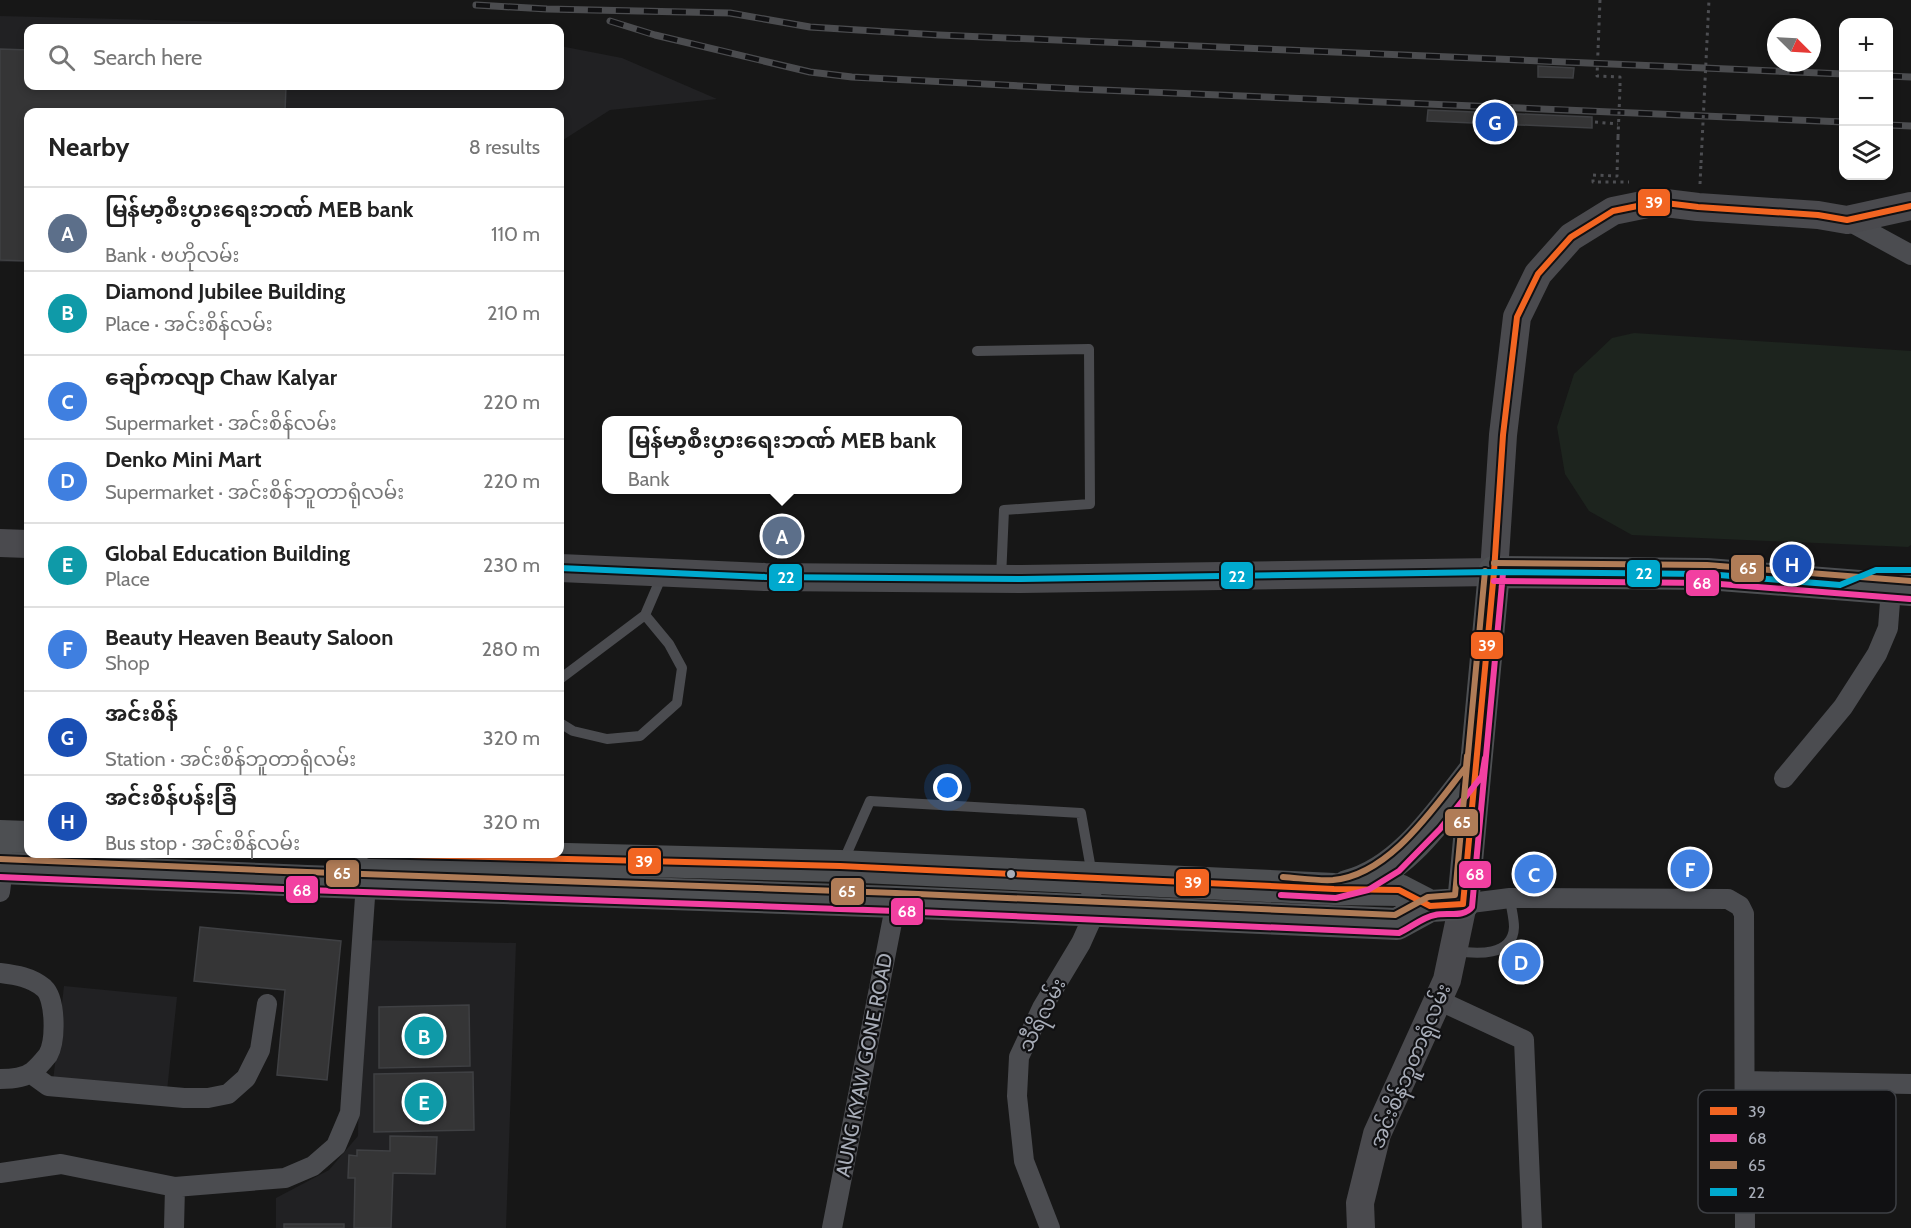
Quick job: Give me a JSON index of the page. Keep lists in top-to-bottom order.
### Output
{
  "streets": {
    "main road": ["အင်းစိန်ဘူတာရုံလမ်း"],
    "street": ["သီရိလမ်း", "AUNG KYAW GONE ROAD"]
  },
  "lines": [
    "transit line 39",
    "transit line 65",
    "transit line 22",
    "transit line 68"
  ],
  "legend": [
    "39",
    "68",
    "65",
    "22"
  ],
  "north": "bottom right",
  "page": {
    "map_buttons": ["+", "−"],
    "search": "Search here",
    "pins": [
      "G",
      "A",
      "H",
      "F",
      "C",
      "D",
      "B",
      "E"
    ],
    "heading": ["Nearby", "8 results"],
    "list": [
      {
        "mark": "A",
        "name": "မြန်မာ့စီးပွားရေးဘဏ် MEB bank",
        "note": "Bank · ဗဟိုလမ်း",
        "value": "110 m"
      },
      {
        "mark": "B",
        "name": "Diamond Jubilee Building",
        "note": "Place · အင်းစိန်လမ်း",
        "value": "210 m"
      },
      {
        "mark": "C",
        "name": "ချော်ကလျာ Chaw Kalyar",
        "note": "Supermarket · အင်းစိန်လမ်း",
        "value": "220 m"
      },
      {
        "mark": "D",
        "name": "Denko Mini Mart",
        "note": "Supermarket · အင်းစိန်ဘူတာရုံလမ်း",
        "value": "220 m"
      },
      {
        "mark": "E",
        "name": "Global Education Building",
        "note": "Place",
        "value": "230 m"
      },
      {
        "mark": "F",
        "name": "Beauty Heaven Beauty Saloon",
        "note": "Shop",
        "value": "280 m"
      },
      {
        "mark": "G",
        "name": "အင်းစိန်",
        "note": "Station · အင်းစိန်ဘူတာရုံလမ်း",
        "value": "320 m"
      },
      {
        "mark": "H",
        "name": "အင်းစိန်ပန်းခြံ",
        "note": "Bus stop · အင်းစိန်လမ်း",
        "value": "320 m"
      }
    ],
    "popup": ["မြန်မာ့စီးပွားရေးဘဏ် MEB bank", "Bank"]
  }
}
